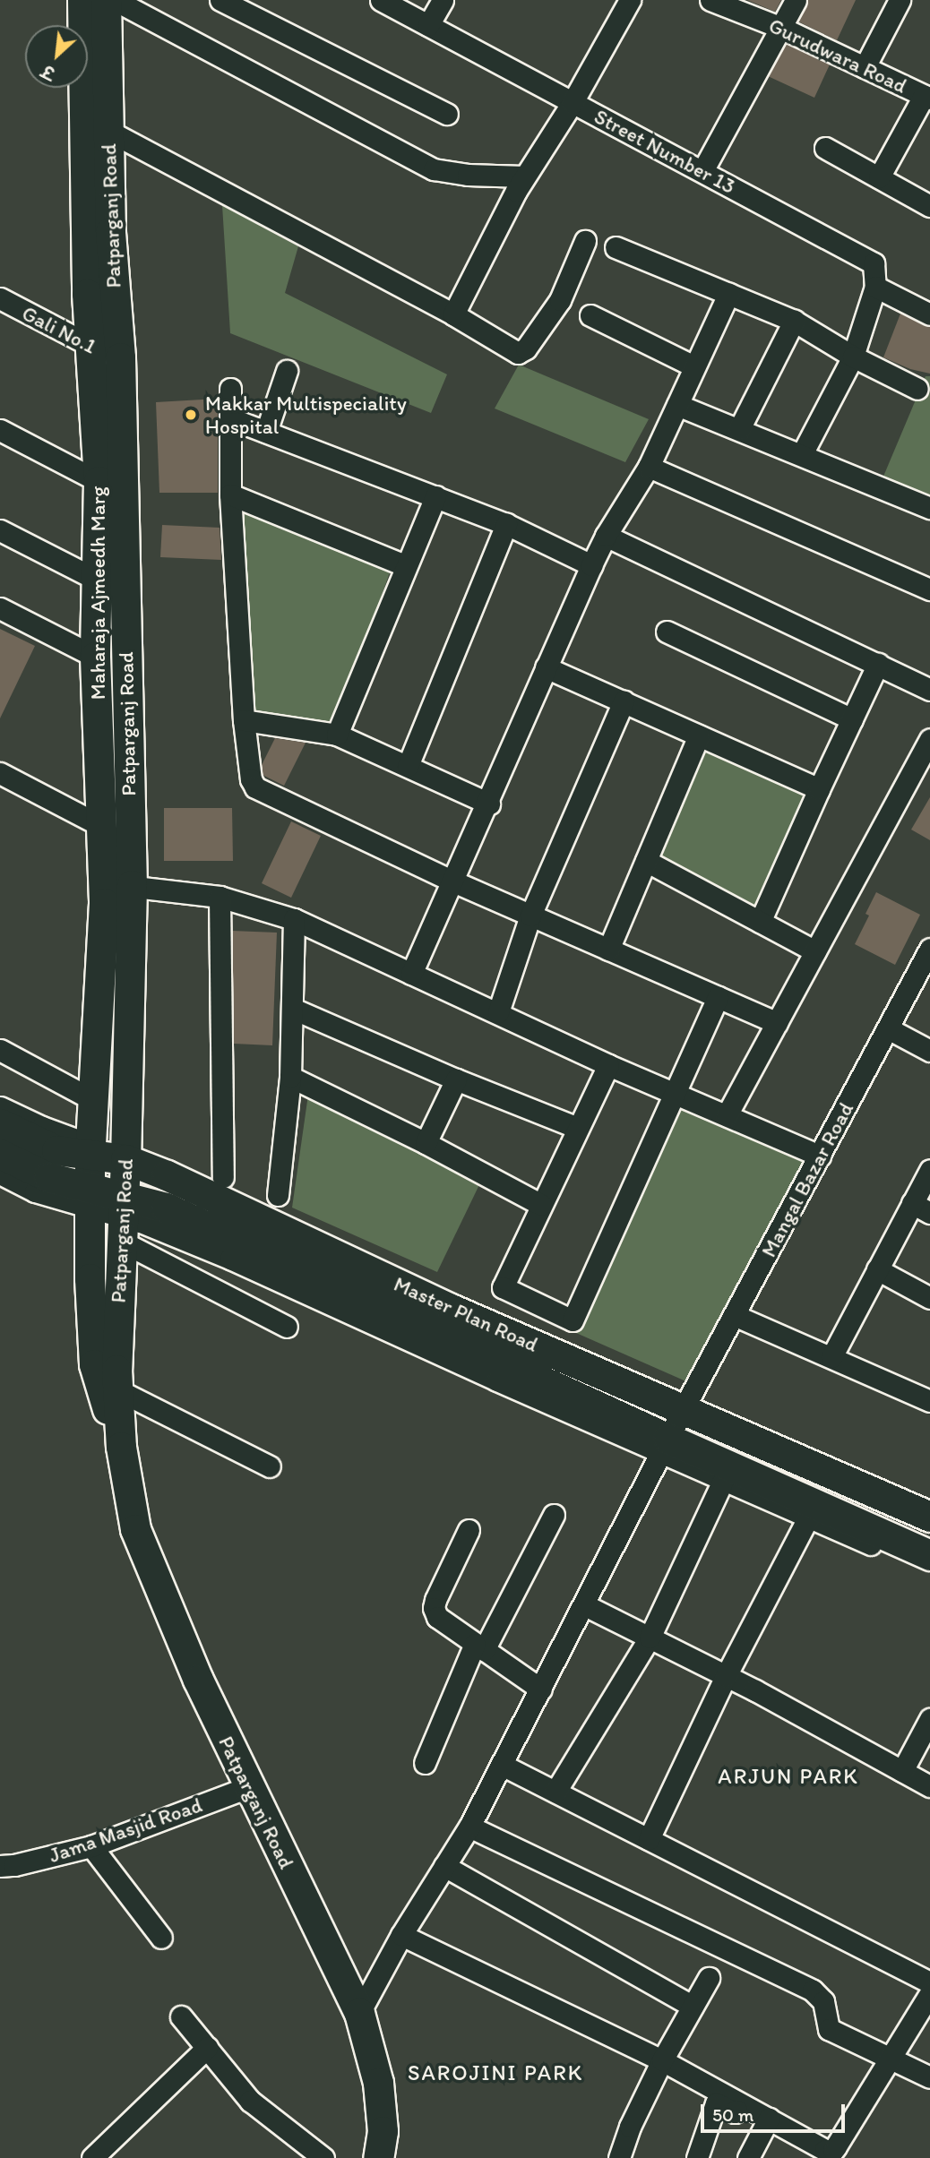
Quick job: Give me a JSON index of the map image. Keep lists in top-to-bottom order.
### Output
{
  "streets": {
    "main road": ["Patparganj Road", "Maharaja Ajmeedh Marg", "Master Plan Road"],
    "street": [
      "Gurudwara Road",
      "Street Number 13",
      "Gali No.1",
      "Mangal Bazar Road",
      "Jama Masjid Road"
    ]
  },
  "crossings": [
    ["Patparganj Road", "Gali No.1"],
    ["Patparganj Road", "Maharaja Ajmeedh Marg"],
    ["Patparganj Road", "Mangal Bazar Road"],
    ["Patparganj Road", "Master Plan Road"],
    ["Patparganj Road", "Jama Masjid Road"],
    ["Gali No.1", "Maharaja Ajmeedh Marg"],
    ["Maharaja Ajmeedh Marg", "Master Plan Road"],
    ["Mangal Bazar Road", "Master Plan Road"]
  ],
  "districts": ["ARJUN PARK", "SAROJINI PARK"],
  "places": ["Makkar Multispeciality Hospital"],
  "scale_bar": "50 m",
  "north": "bottom left"
}
